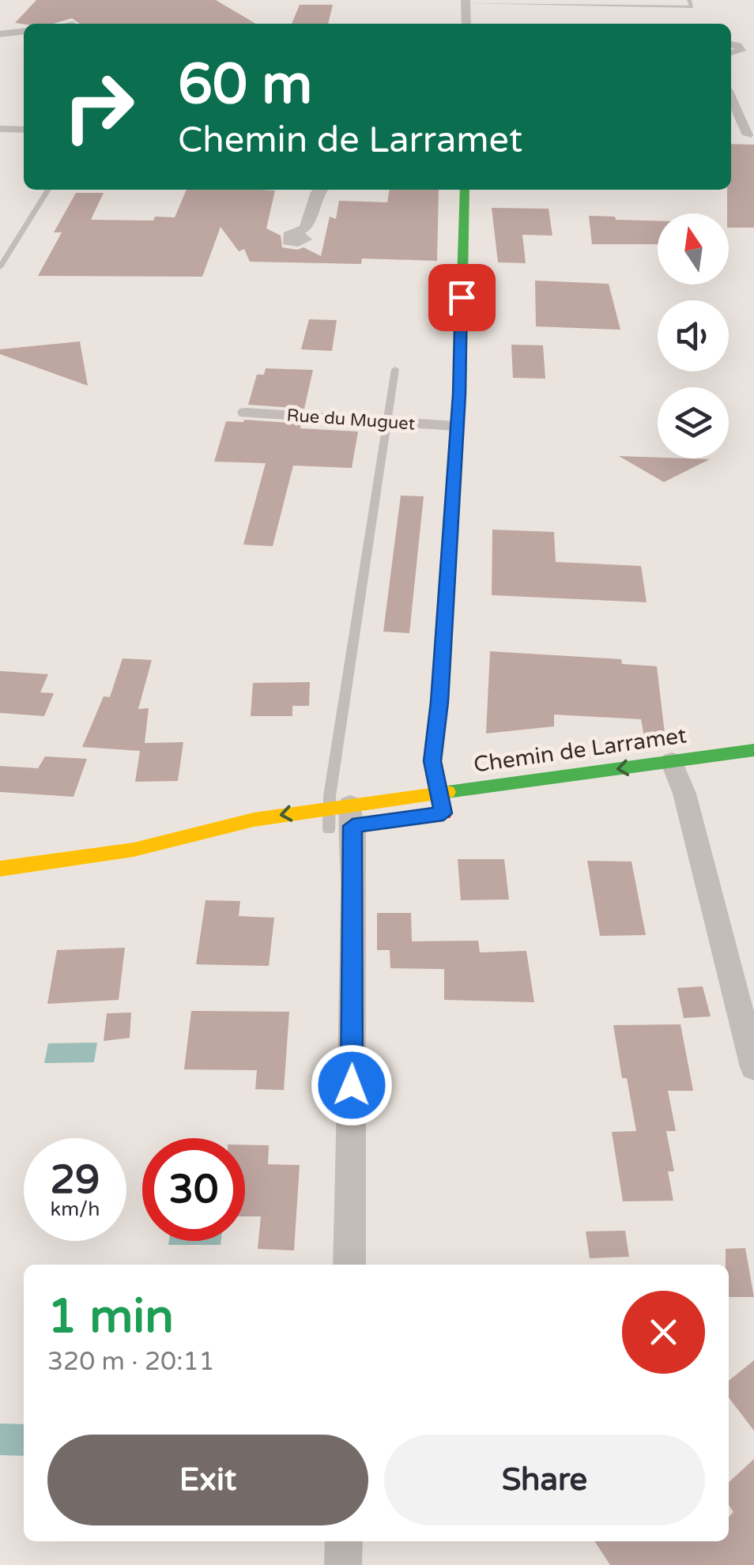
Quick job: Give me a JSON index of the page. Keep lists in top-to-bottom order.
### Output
{
  "streets": {
    "street": ["Rue du Muguet", "Chemin de Larramet"]
  },
  "north": "top",
  "page": {
    "turn": ["60 m", "Chemin de Larramet"],
    "speed": "29 km/h",
    "limit": "30",
    "heading": ["1 min", "320 m · 20:11"],
    "buttons": ["Exit", "Share"]
  }
}
